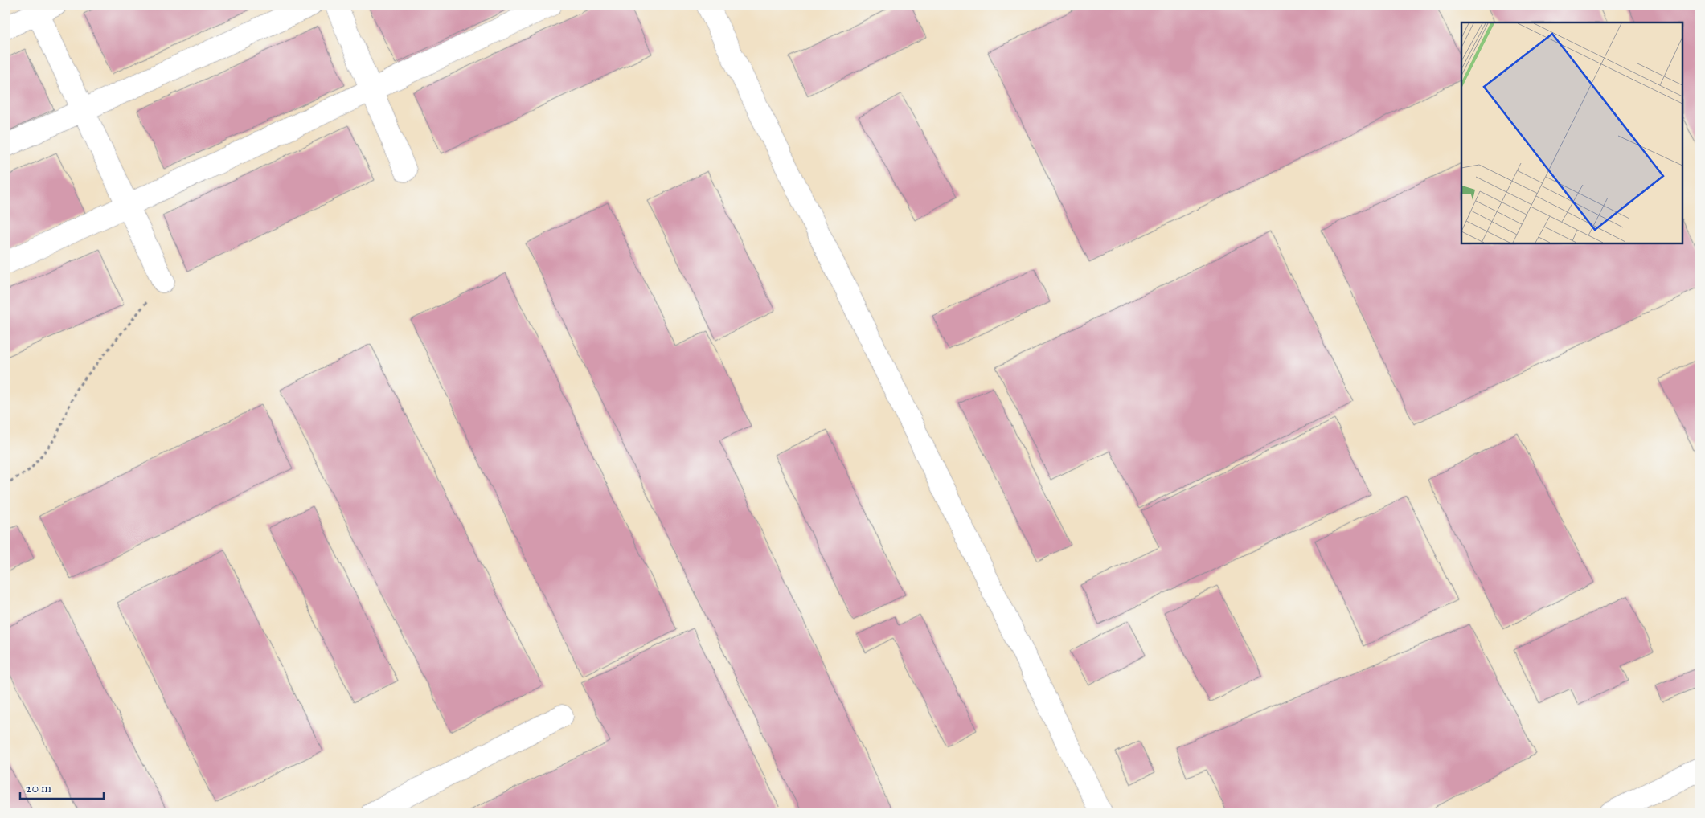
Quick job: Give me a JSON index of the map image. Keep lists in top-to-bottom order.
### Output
{
  "scale_bar": "20 m"
}
